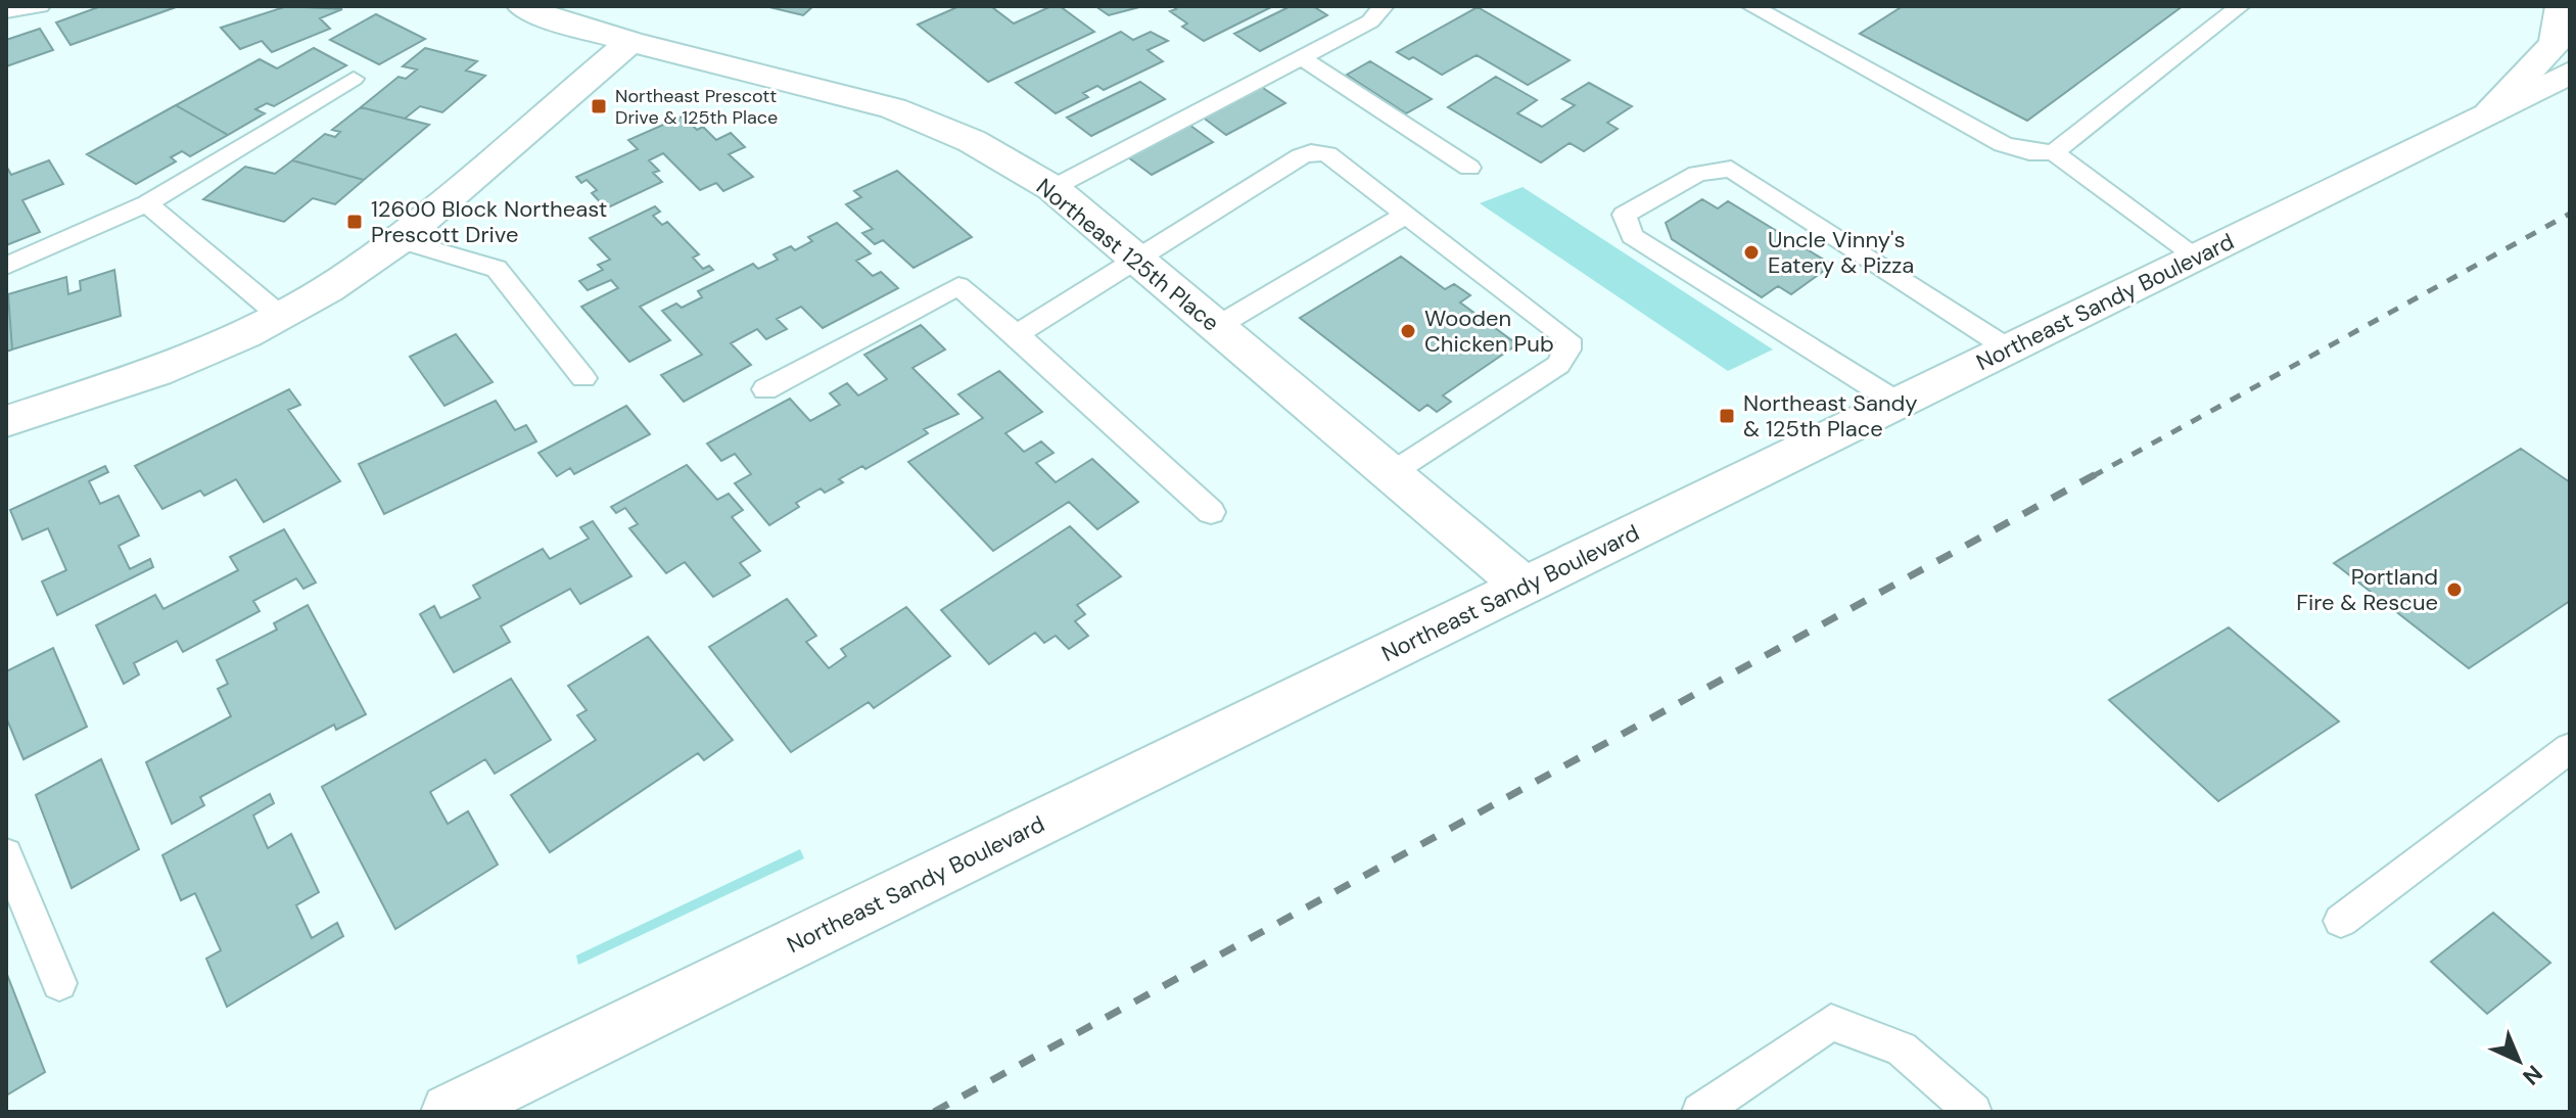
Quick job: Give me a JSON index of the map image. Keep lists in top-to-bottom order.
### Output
{
  "streets": {
    "main road": ["Northeast 125th Place", "Northeast Sandy Boulevard"]
  },
  "crossings": [
    ["Northeast 125th Place", "Northeast Sandy Boulevard"]
  ],
  "places": {
    "transit": ["Northeast Prescott Drive & 125th Place", "12600 Block Northeast Prescott Drive", "Northeast Sandy & 125th Place"],
    "other": ["Uncle Vinny's Eatery & Pizza", "Wooden Chicken Pub", "Portland Fire & Rescue"]
  },
  "north": "bottom right"
}
